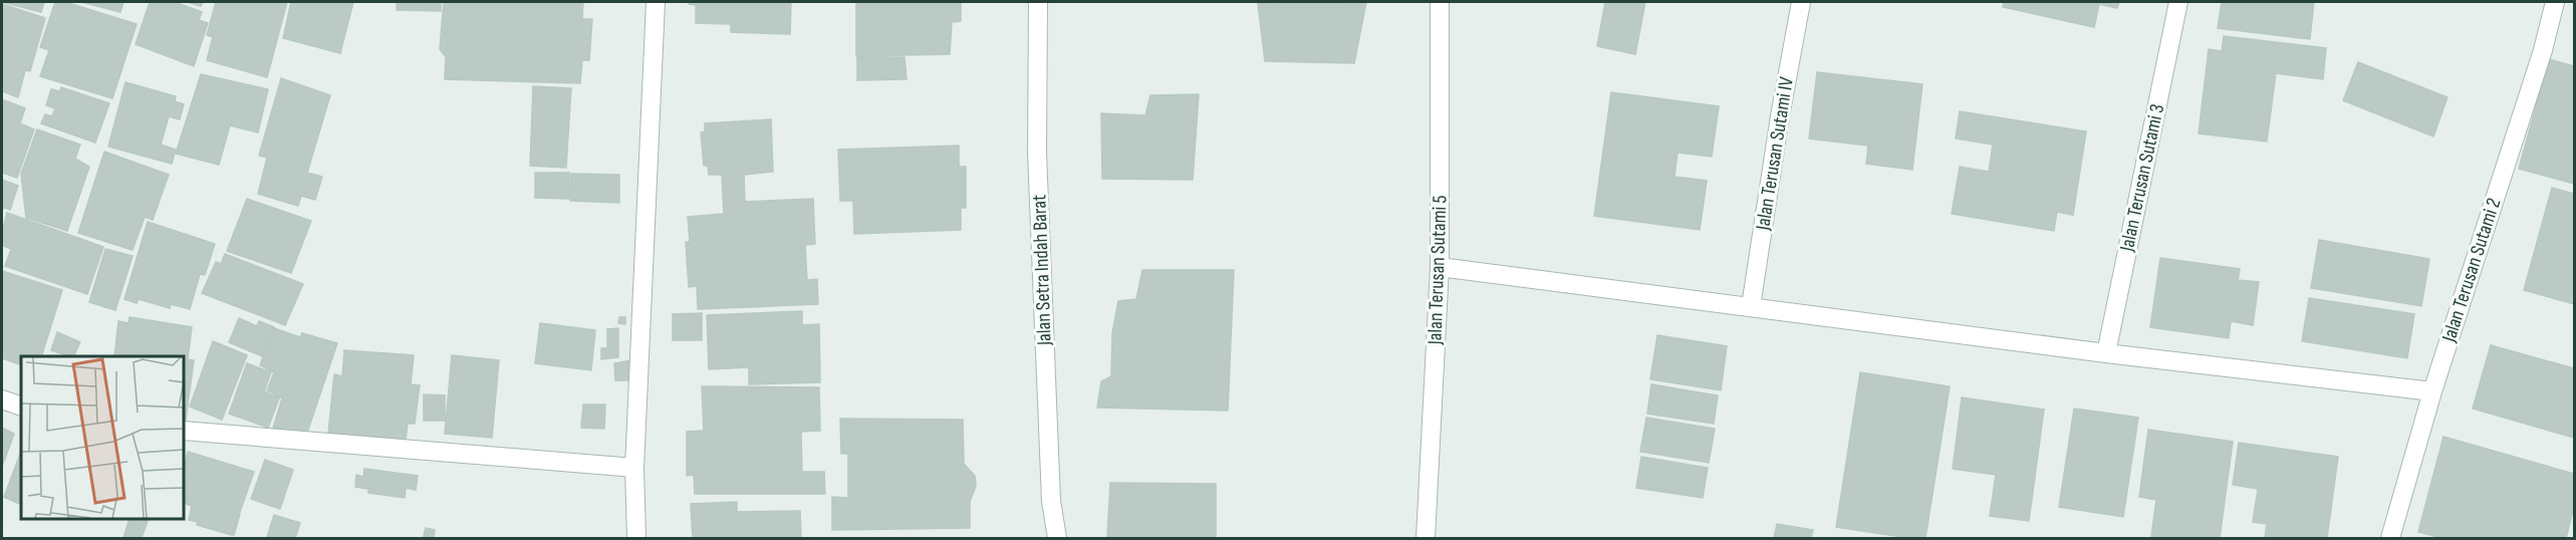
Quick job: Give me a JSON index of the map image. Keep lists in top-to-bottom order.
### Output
{
  "streets": {
    "street": [
      "Jalan Terusan Sutami IV",
      "Jalan Terusan Sutami 3",
      "Jalan Setra Indah Barat",
      "Jalan Terusan Sutami 5",
      "Jalan Terusan Sutami 2"
    ]
  }
}
